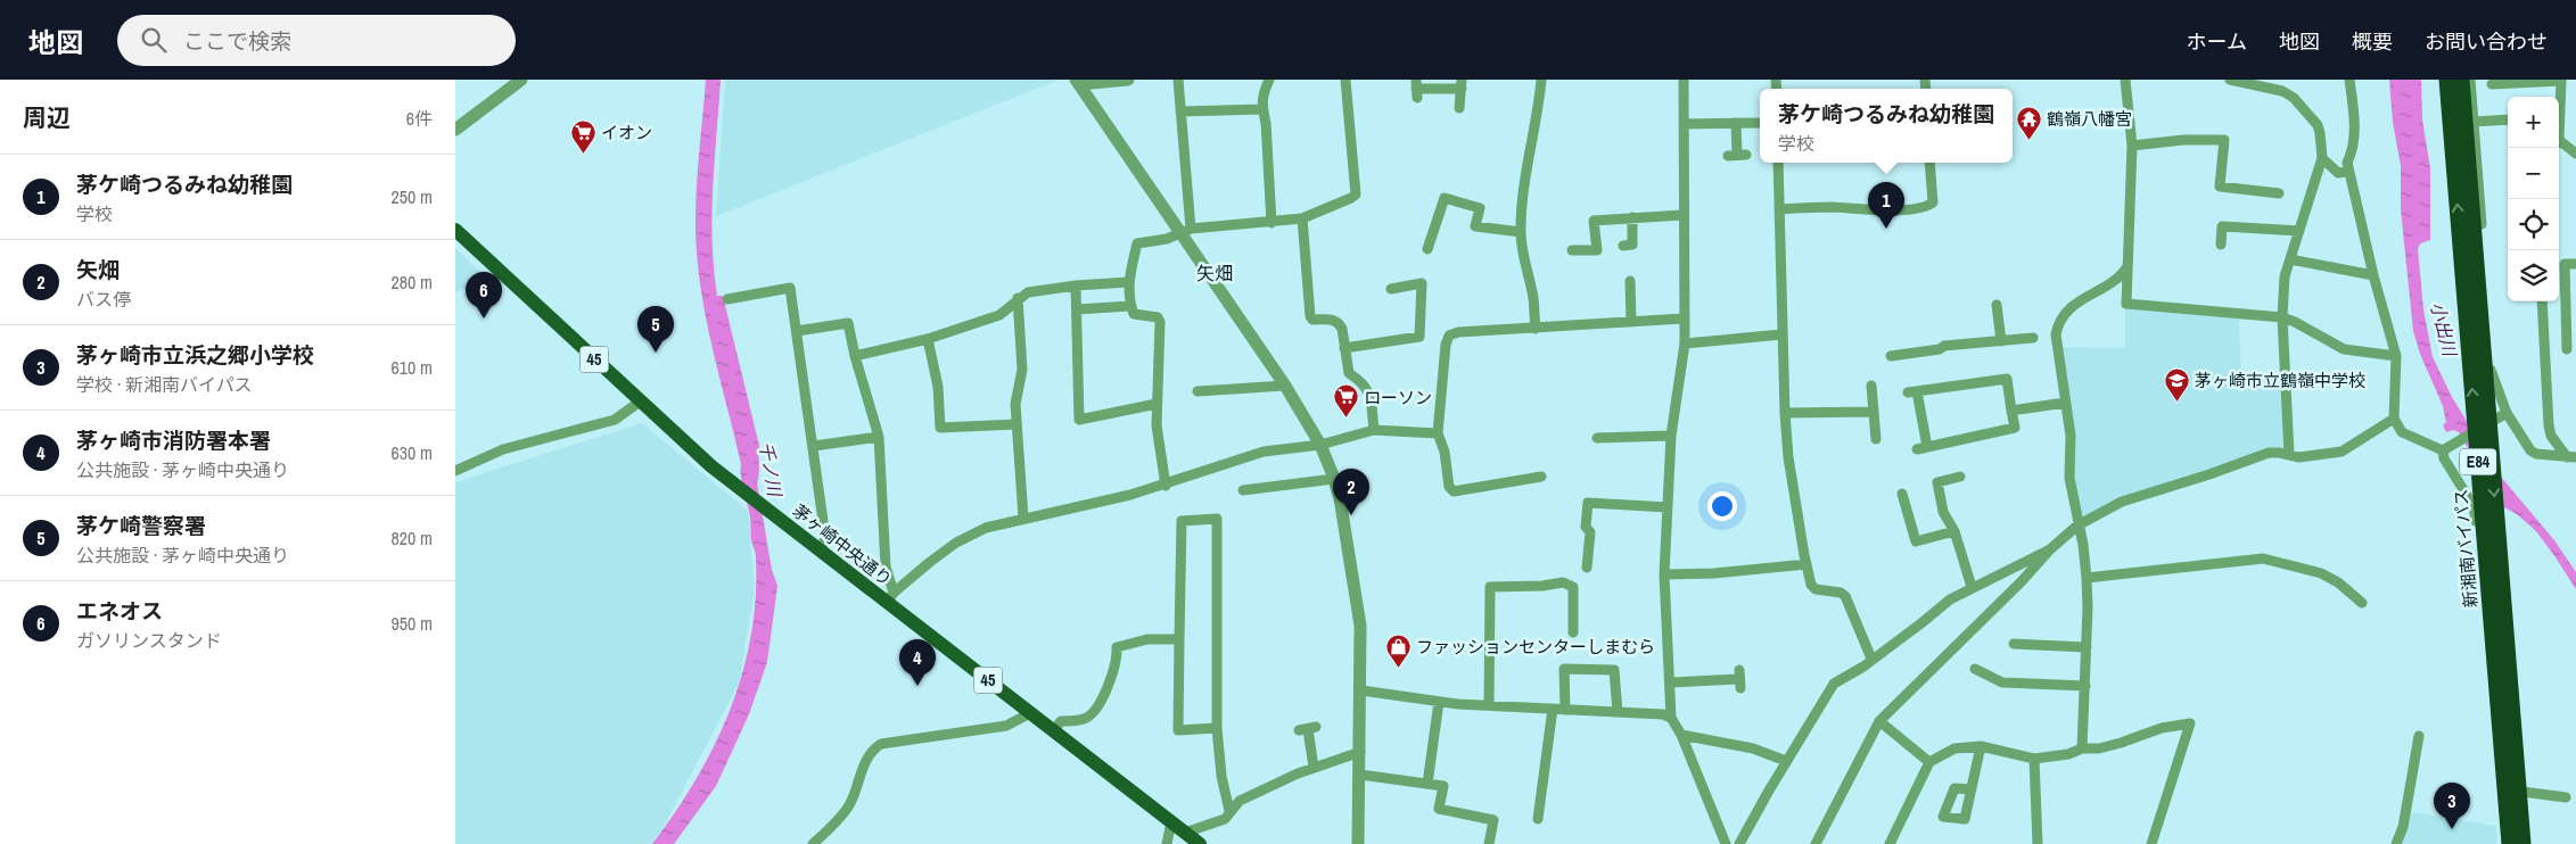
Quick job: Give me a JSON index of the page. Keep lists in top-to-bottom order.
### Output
{
  "streets": {
    "highway": ["E84", "新湘南バイパス"],
    "main road": ["45", "茅ヶ崎中央通り"]
  },
  "districts": ["矢畑"],
  "water": ["小出川", "千ノ川"],
  "places": {
    "temple": ["鶴嶺八幡宮"],
    "supermarket": ["イオン", "ローソン"],
    "school or university": ["茅ヶ崎市立鶴嶺中学校"],
    "shop": ["ファッションセンターしまむら"]
  },
  "page": {
    "header": "地図",
    "search": "ここで検索",
    "nav": [
      "ホーム",
      "地図",
      "概要",
      "お問い合わせ"
    ],
    "heading": ["周辺", "6件"],
    "popup": ["茅ケ崎つるみね幼稚園", "学校"],
    "map_buttons": ["+", "−"],
    "list": [
      {
        "mark": "1",
        "name": "茅ケ崎つるみね幼稚園",
        "note": "学校",
        "value": "250 m"
      },
      {
        "mark": "2",
        "name": "矢畑",
        "note": "バス停",
        "value": "280 m"
      },
      {
        "mark": "3",
        "name": "茅ヶ崎市立浜之郷小学校",
        "note": "学校 · 新湘南バイパス",
        "value": "610 m"
      },
      {
        "mark": "4",
        "name": "茅ヶ崎市消防署本署",
        "note": "公共施設 · 茅ヶ崎中央通り",
        "value": "630 m"
      },
      {
        "mark": "5",
        "name": "茅ケ崎警察署",
        "note": "公共施設 · 茅ヶ崎中央通り",
        "value": "820 m"
      },
      {
        "mark": "6",
        "name": "エネオス",
        "note": "ガソリンスタンド",
        "value": "950 m"
      }
    ],
    "pins": [
      "1",
      "6",
      "5",
      "2",
      "4",
      "3"
    ]
  }
}
